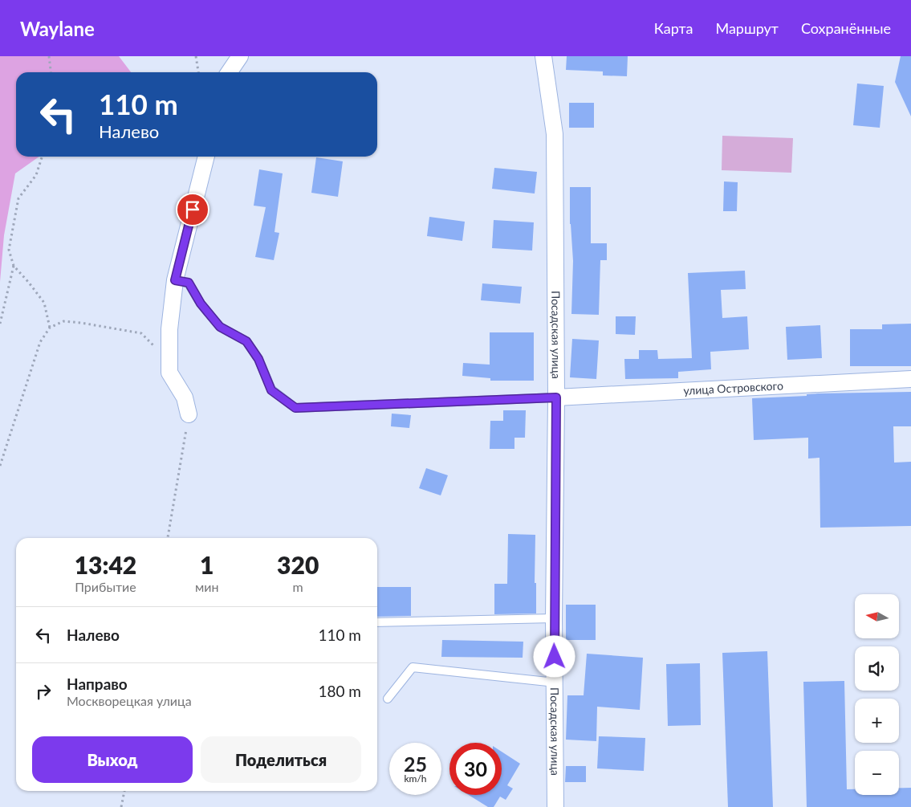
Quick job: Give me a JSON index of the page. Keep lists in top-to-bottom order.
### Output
{
  "streets": {
    "street": ["Посадская улица", "улица Островского"]
  },
  "crossings": [
    ["Посадская улица", "улица Островского"]
  ],
  "north": "left",
  "page": {
    "header": "Waylane",
    "nav": ["Карта", "Маршрут", "Сохранённые"],
    "turn": ["110 m", "Налево"],
    "eta": [
      "13:42",
      "Прибытие",
      "1",
      "мин",
      "320",
      "m"
    ],
    "map_buttons": ["+", "−"],
    "list": [
      {
        "name": "Налево",
        "value": "110 m"
      },
      {
        "name": "Направо",
        "note": "Москворецкая улица",
        "value": "180 m"
      }
    ],
    "buttons": ["Выход", "Поделиться"],
    "speed": "25 km/h",
    "limit": "30"
  }
}
